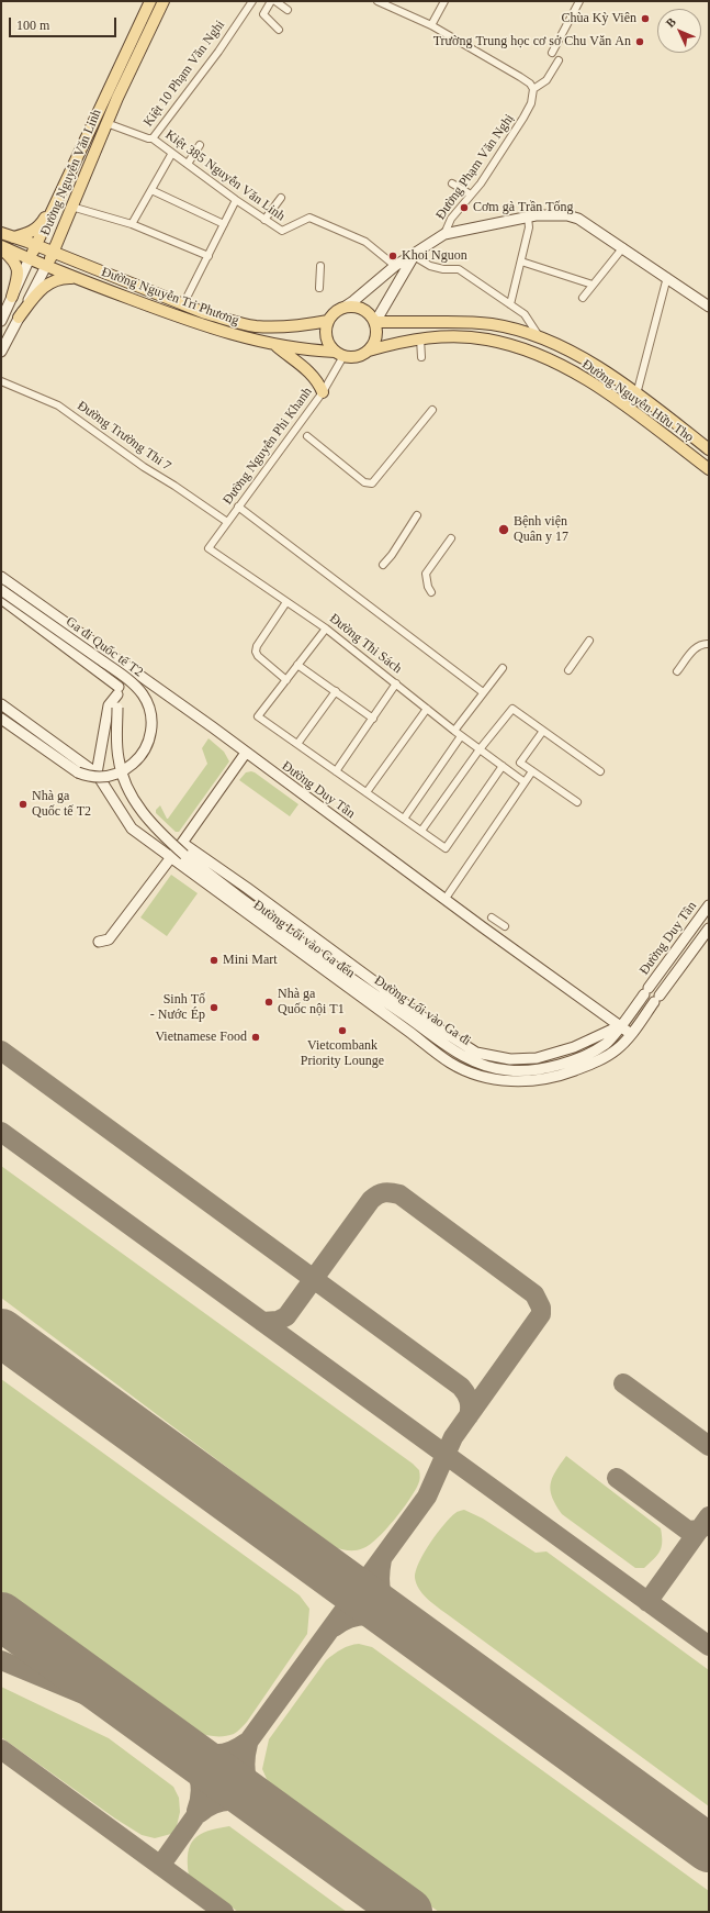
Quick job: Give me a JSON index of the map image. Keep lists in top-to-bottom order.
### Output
{
  "streets": {
    "main road": ["Đường Nguyễn Văn Linh", "Đường Nguyễn Tri Phương", "Đường Nguyễn Hữu Thọ"],
    "street": [
      "Kiệt 10 Phạm Văn Nghi",
      "Đường Phạm Văn Nghị",
      "Kiệt 385 Nguyễn Văn Linh",
      "Đường Trường Thi 7",
      "Đường Nguyễn Phi Khanh",
      "Đường Thi Sách",
      "Ga đi Quốc tế T2",
      "Đường Duy Tân",
      "Đường Lối vào Ga đến",
      "Đường Lối vào Ga đi"
    ]
  },
  "crossings": [
    ["Kiệt 10 Phạm Văn Nghi", "Kiệt 385 Nguyễn Văn Linh"],
    ["Đường Nguyễn Văn Linh", "Kiệt 385 Nguyễn Văn Linh"],
    ["Đường Nguyễn Văn Linh", "Đường Nguyễn Tri Phương"],
    ["Đường Nguyễn Tri Phương", "Đường Nguyễn Hữu Thọ"],
    ["Đường Nguyễn Tri Phương", "Đường Nguyễn Phi Khanh"],
    ["Đường Nguyễn Hữu Thọ", "Đường Nguyễn Phi Khanh"],
    ["Đường Trường Thi 7", "Đường Nguyễn Phi Khanh"],
    ["Đường Nguyễn Phi Khanh", "Đường Thi Sách"],
    ["Đường Duy Tân", "Đường Lối vào Ga đến"],
    ["Đường Duy Tân", "Đường Lối vào Ga đi"]
  ],
  "places": [
    "Chùa Kỳ Viên",
    "Trường Trung học cơ sở Chu Văn An",
    "Cơm gà Trần Tống",
    "Khoi Nguon",
    "Bệnh viện Quân y 17",
    "Nhà ga Quốc tế T2",
    "Mini Mart",
    "Nhà ga Quốc nội T1",
    "Sinh Tố - Nước Ép",
    "Vietcombank Priority Lounge",
    "Vietnamese Food"
  ],
  "scale_bar": "100 m",
  "north": "top left"
}
